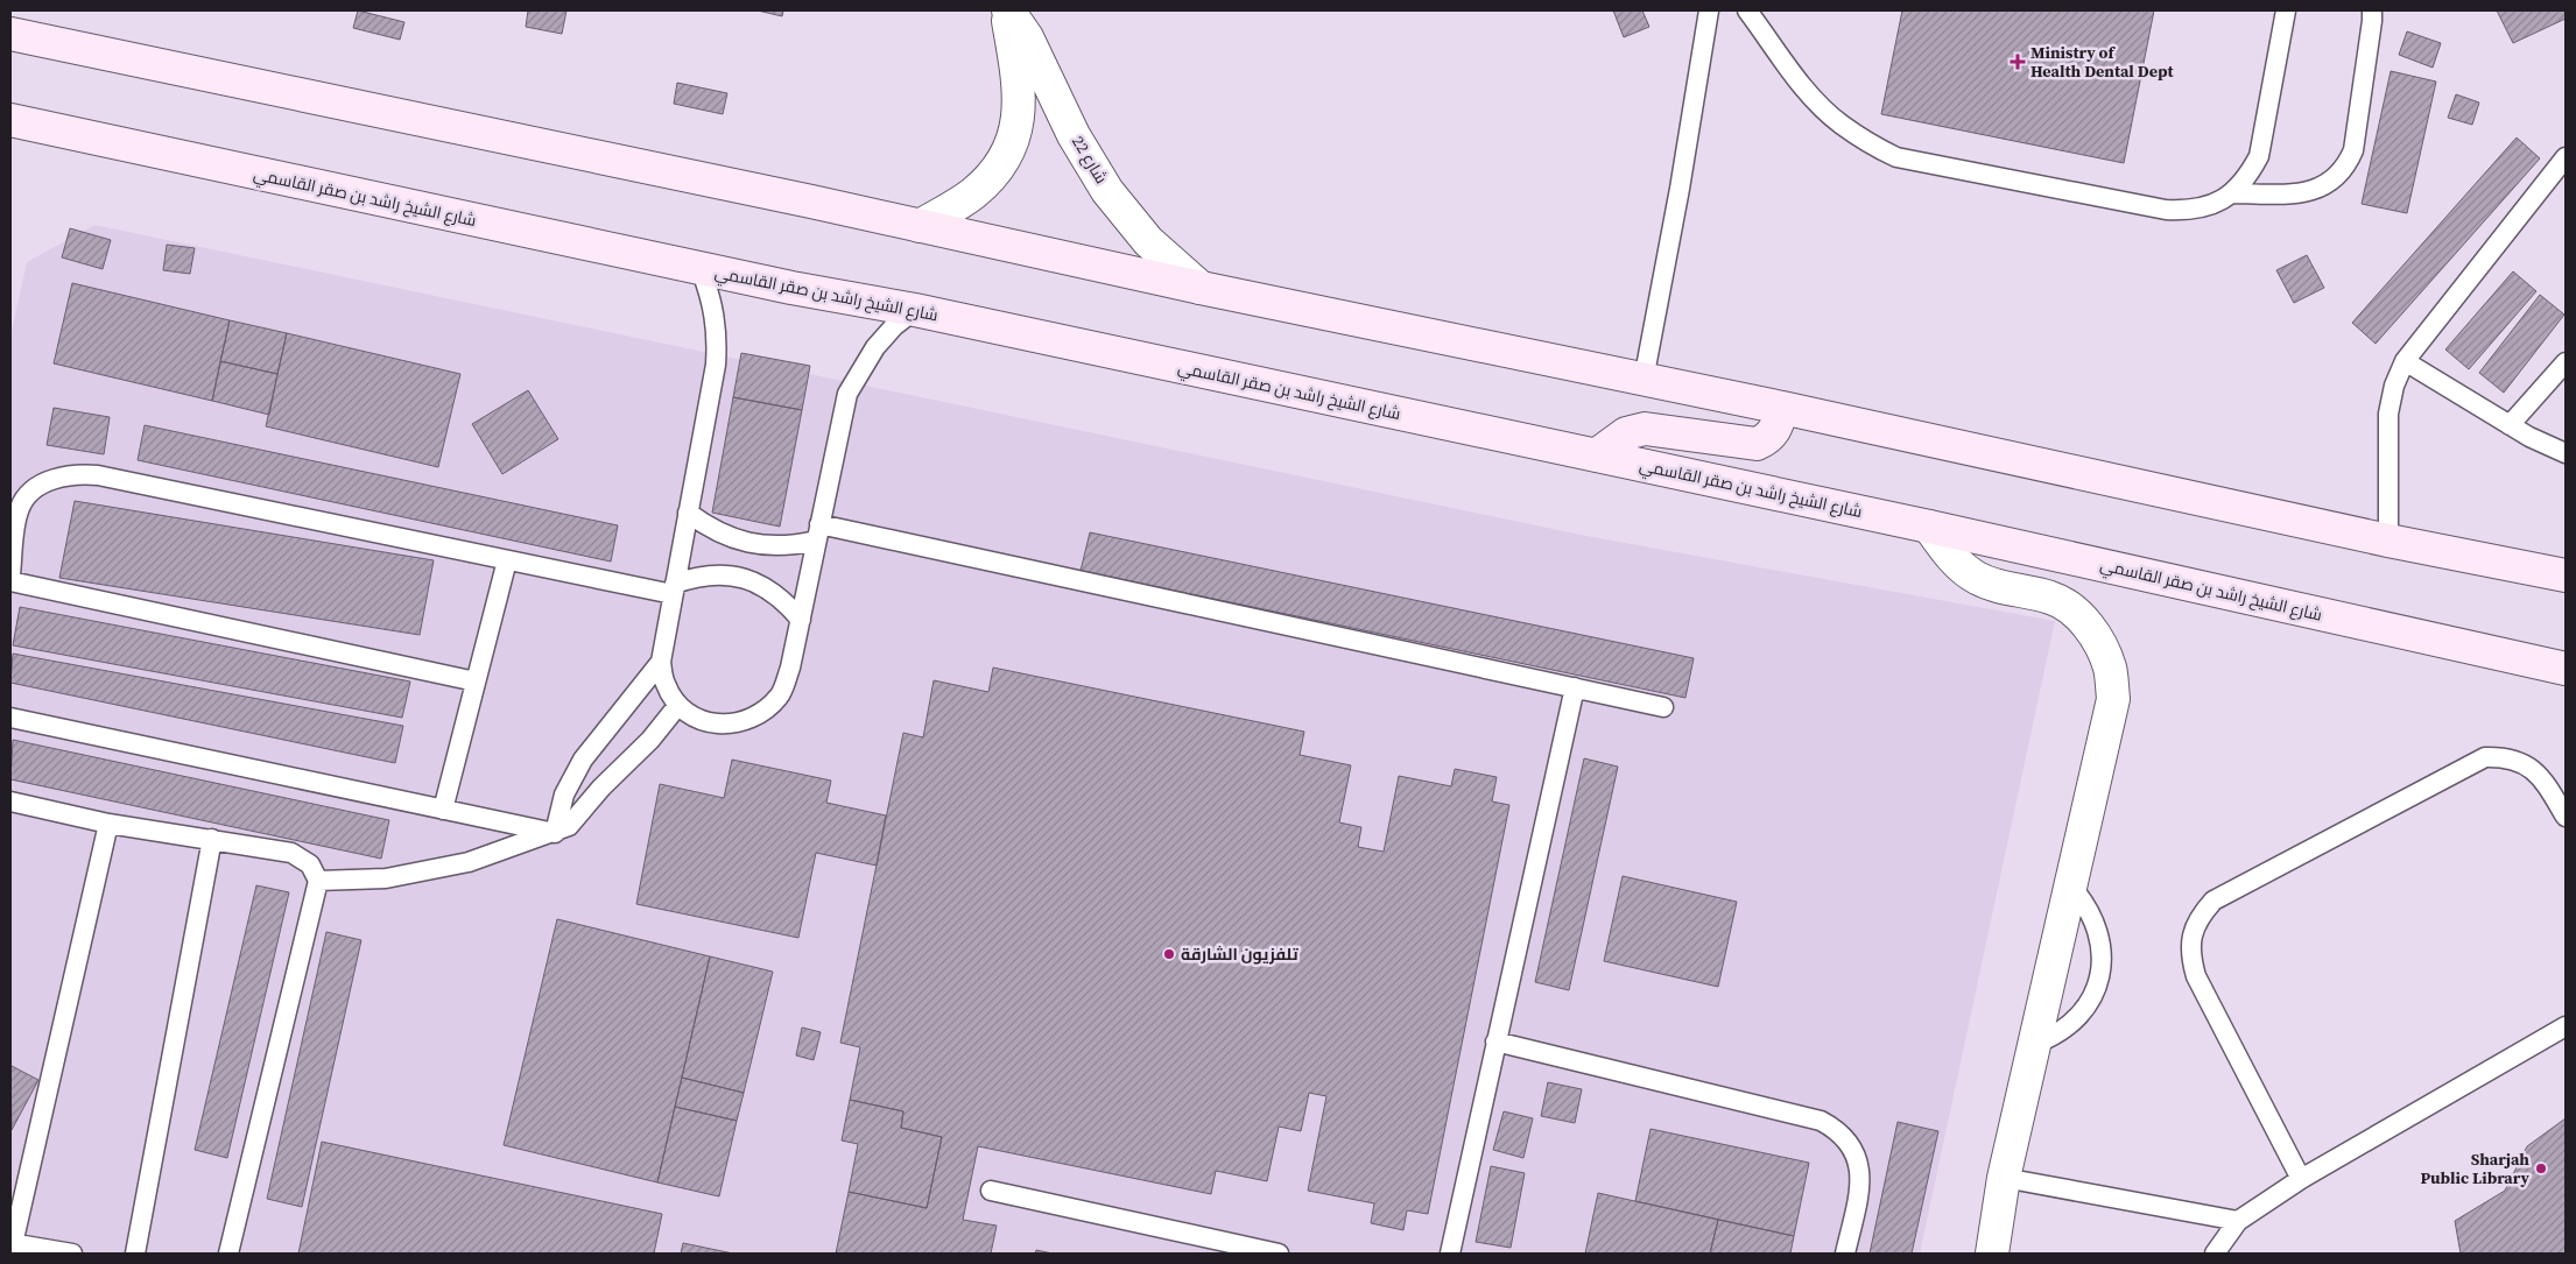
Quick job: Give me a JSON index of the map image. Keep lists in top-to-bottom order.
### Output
{
  "streets": {
    "main road": ["شارع الشيخ راشد بن صقر القاسمي"],
    "street": ["شارع 22"]
  },
  "places": {
    "health": ["Ministry of Health Dental Dept"],
    "other": ["تلفزيون الشارقة", "Sharjah Public Library"]
  }
}
